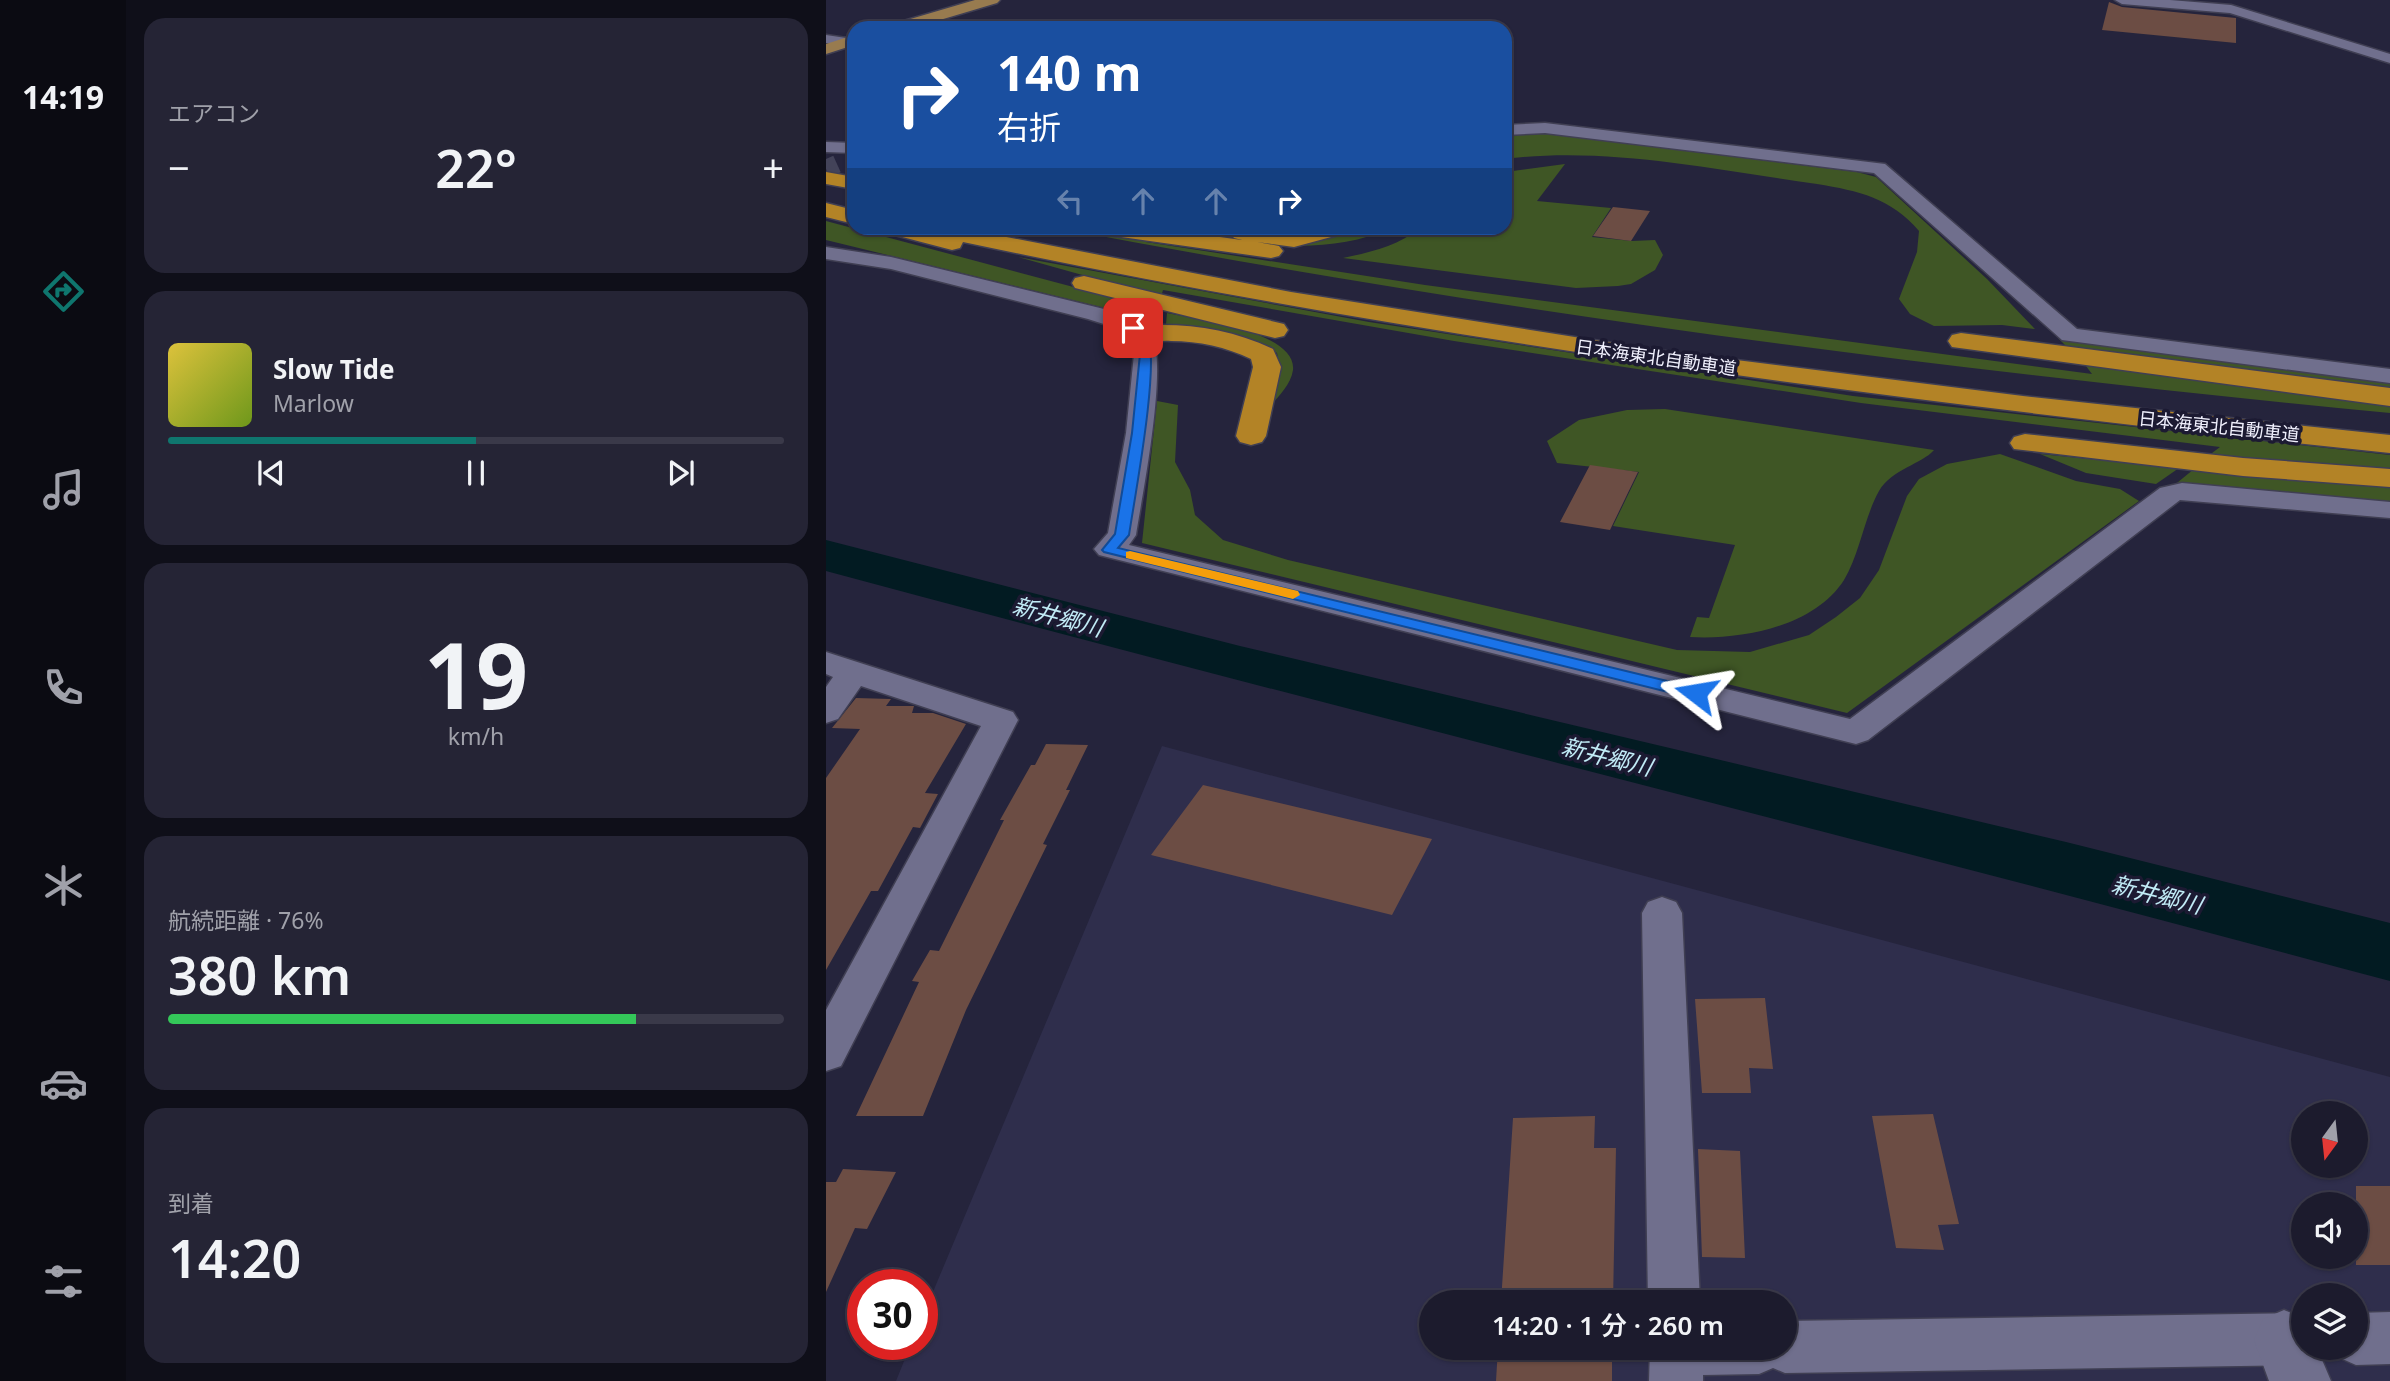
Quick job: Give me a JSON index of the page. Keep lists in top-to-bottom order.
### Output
{
  "streets": {
    "highway": ["日本海東北自動車道"]
  },
  "water": ["新井郷川"],
  "north": "bottom",
  "page": {
    "tabs": "14:19",
    "tile": [
      "エアコン",
      ["19", "km/h"],
      ["航続距離 · 76%", "380 km"],
      ["到着", "14:20"]
    ],
    "turn": ["140 m", "右折"],
    "heat": ["−", "22°", "+"],
    "song": ["Slow Tide", "Marlow"],
    "limit": "30",
    "trip": "14:20 · 1 分 · 260 m"
  }
}
